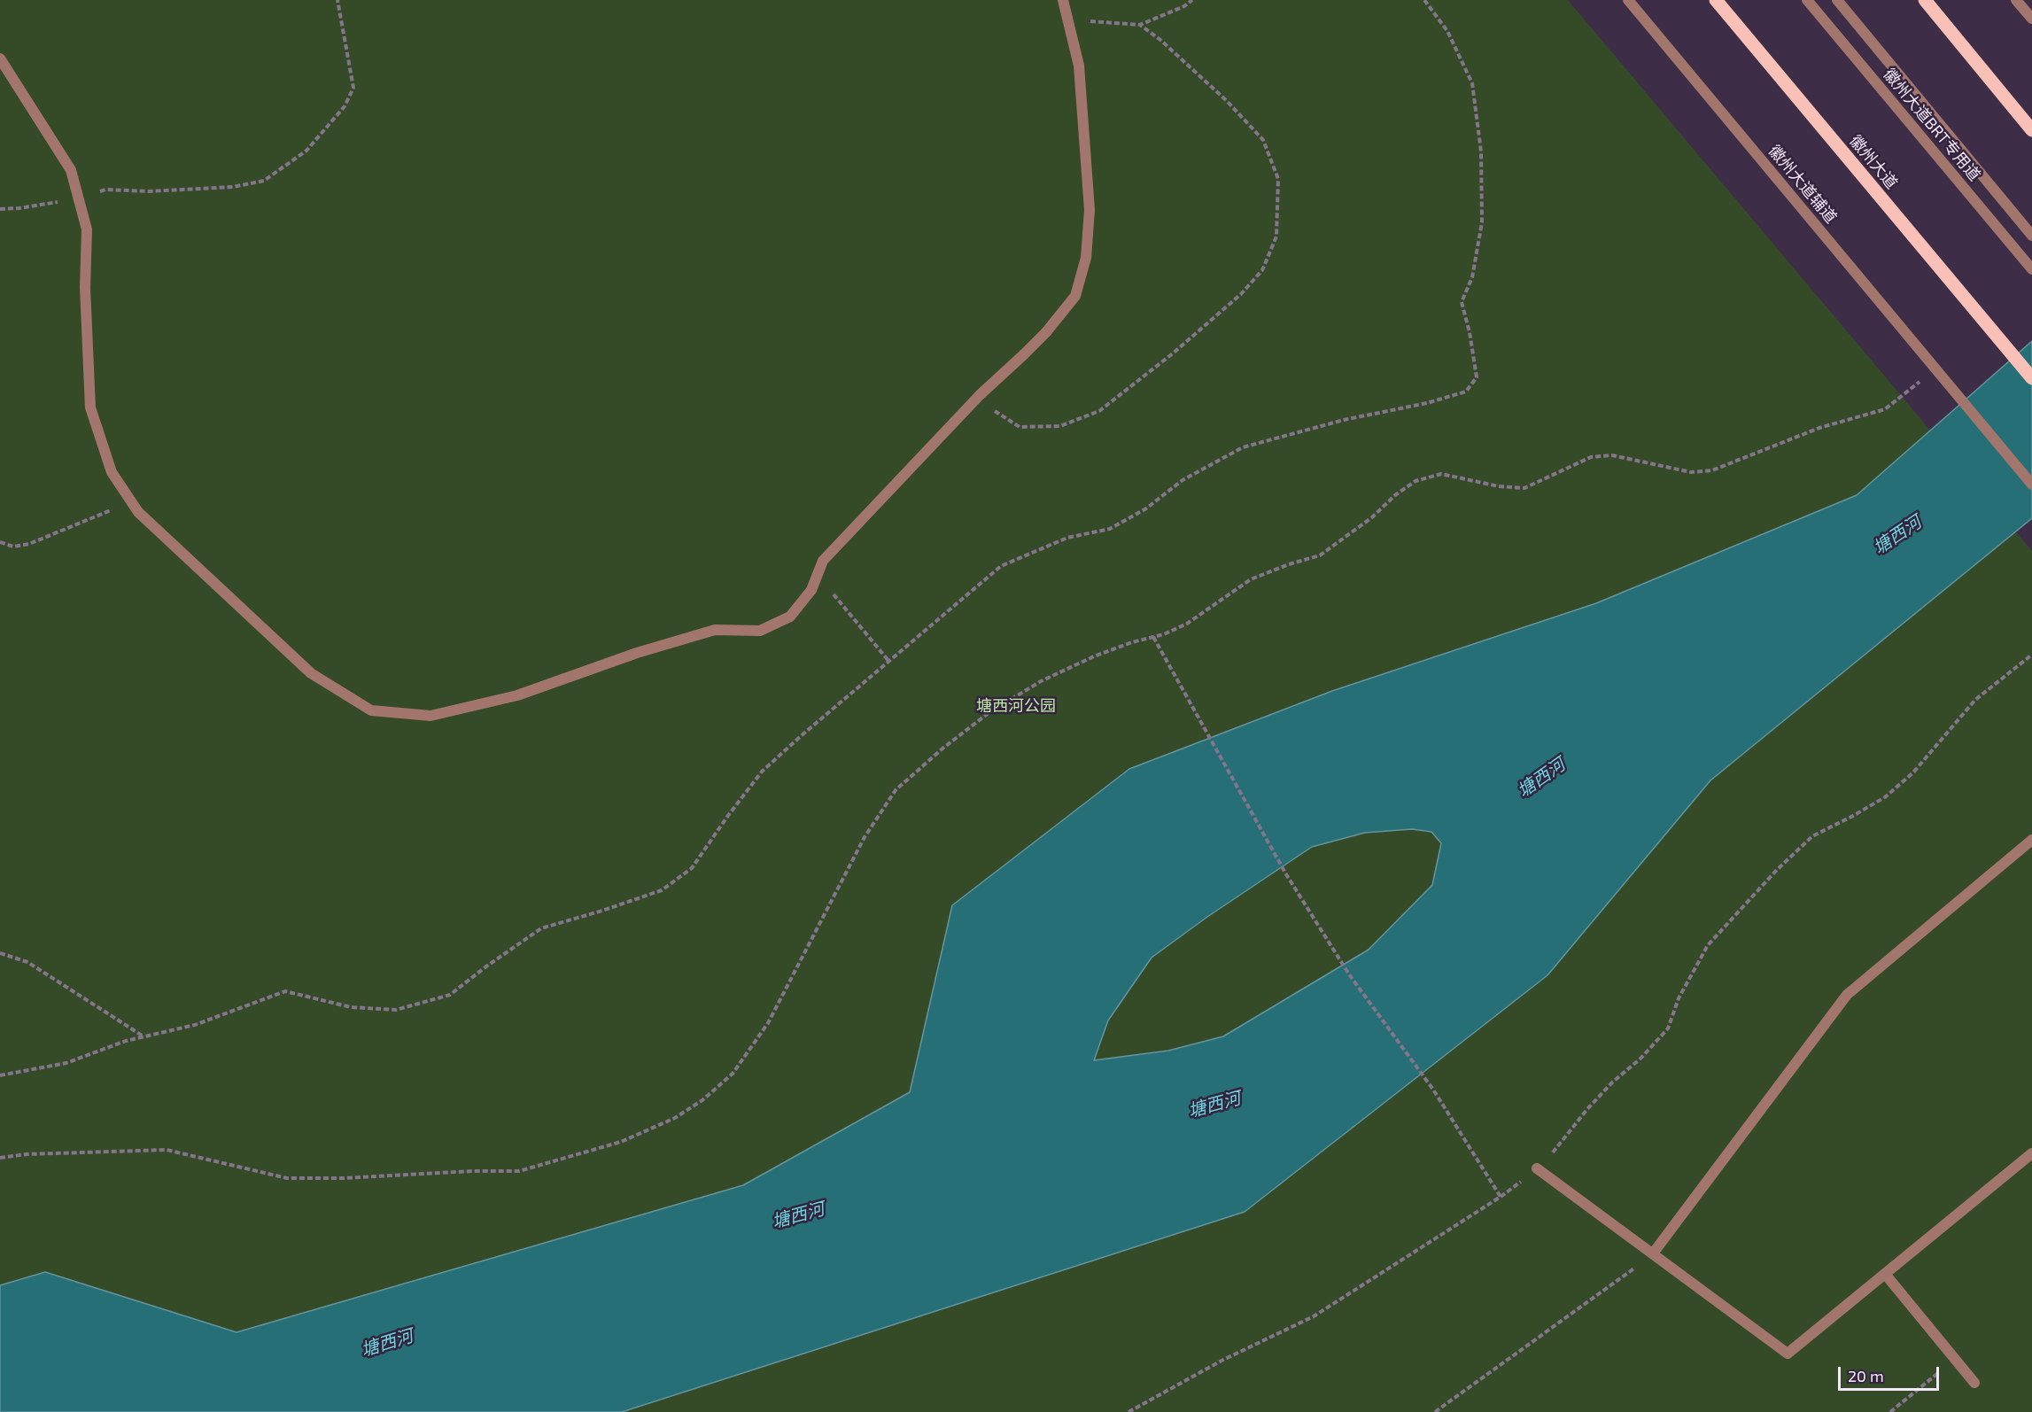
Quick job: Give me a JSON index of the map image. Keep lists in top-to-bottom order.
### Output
{
  "streets": {
    "main road": ["徽州大道"],
    "street": ["徽州大道BRT专用道", "徽州大道辅道"]
  },
  "water": ["塘西河"],
  "parks": ["塘西河公园"],
  "scale_bar": "20 m"
}
